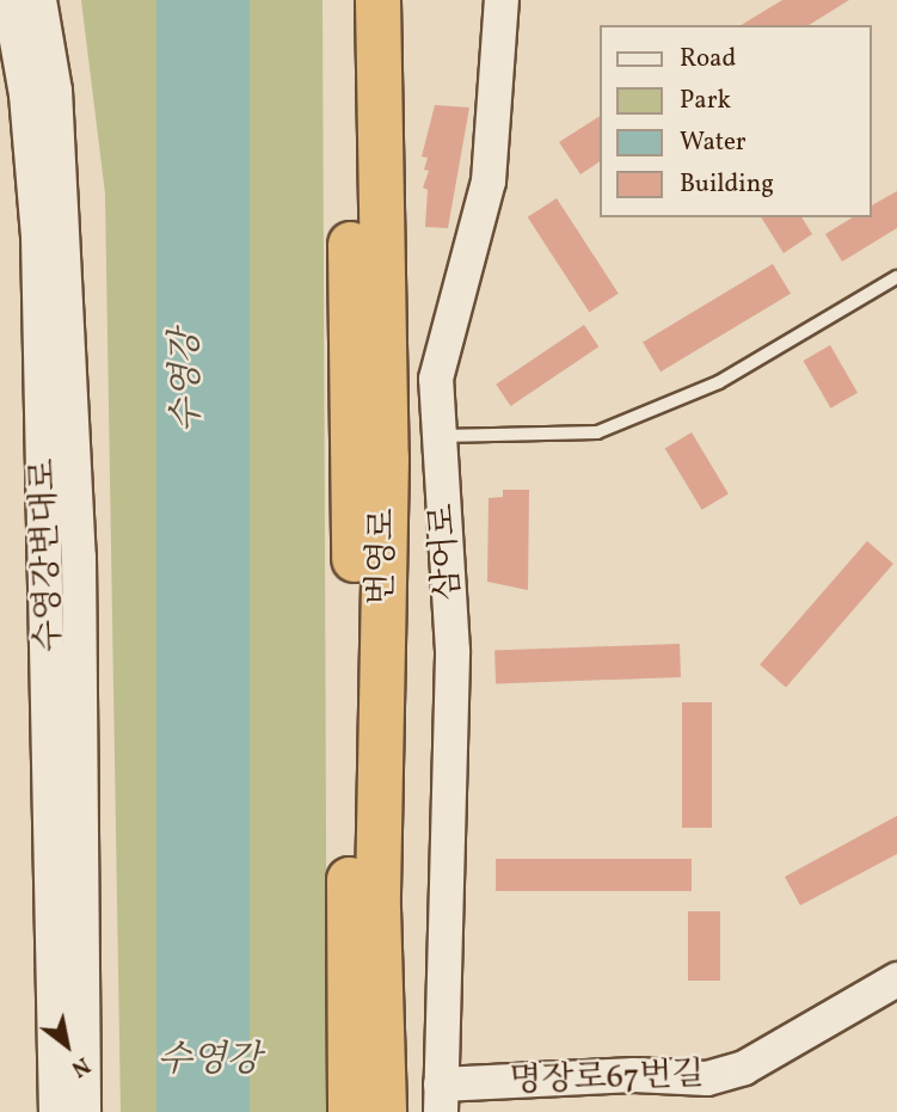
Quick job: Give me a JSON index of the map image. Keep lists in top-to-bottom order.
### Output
{
  "streets": {
    "highway": ["번영로"],
    "main road": ["삼어로", "수영강변대로", "명장로67번길"]
  },
  "crossings": [
    ["삼어로", "명장로67번길"]
  ],
  "water": ["수영강"],
  "legend": [
    "Road",
    "Park",
    "Water",
    "Building"
  ],
  "north": "bottom right"
}
